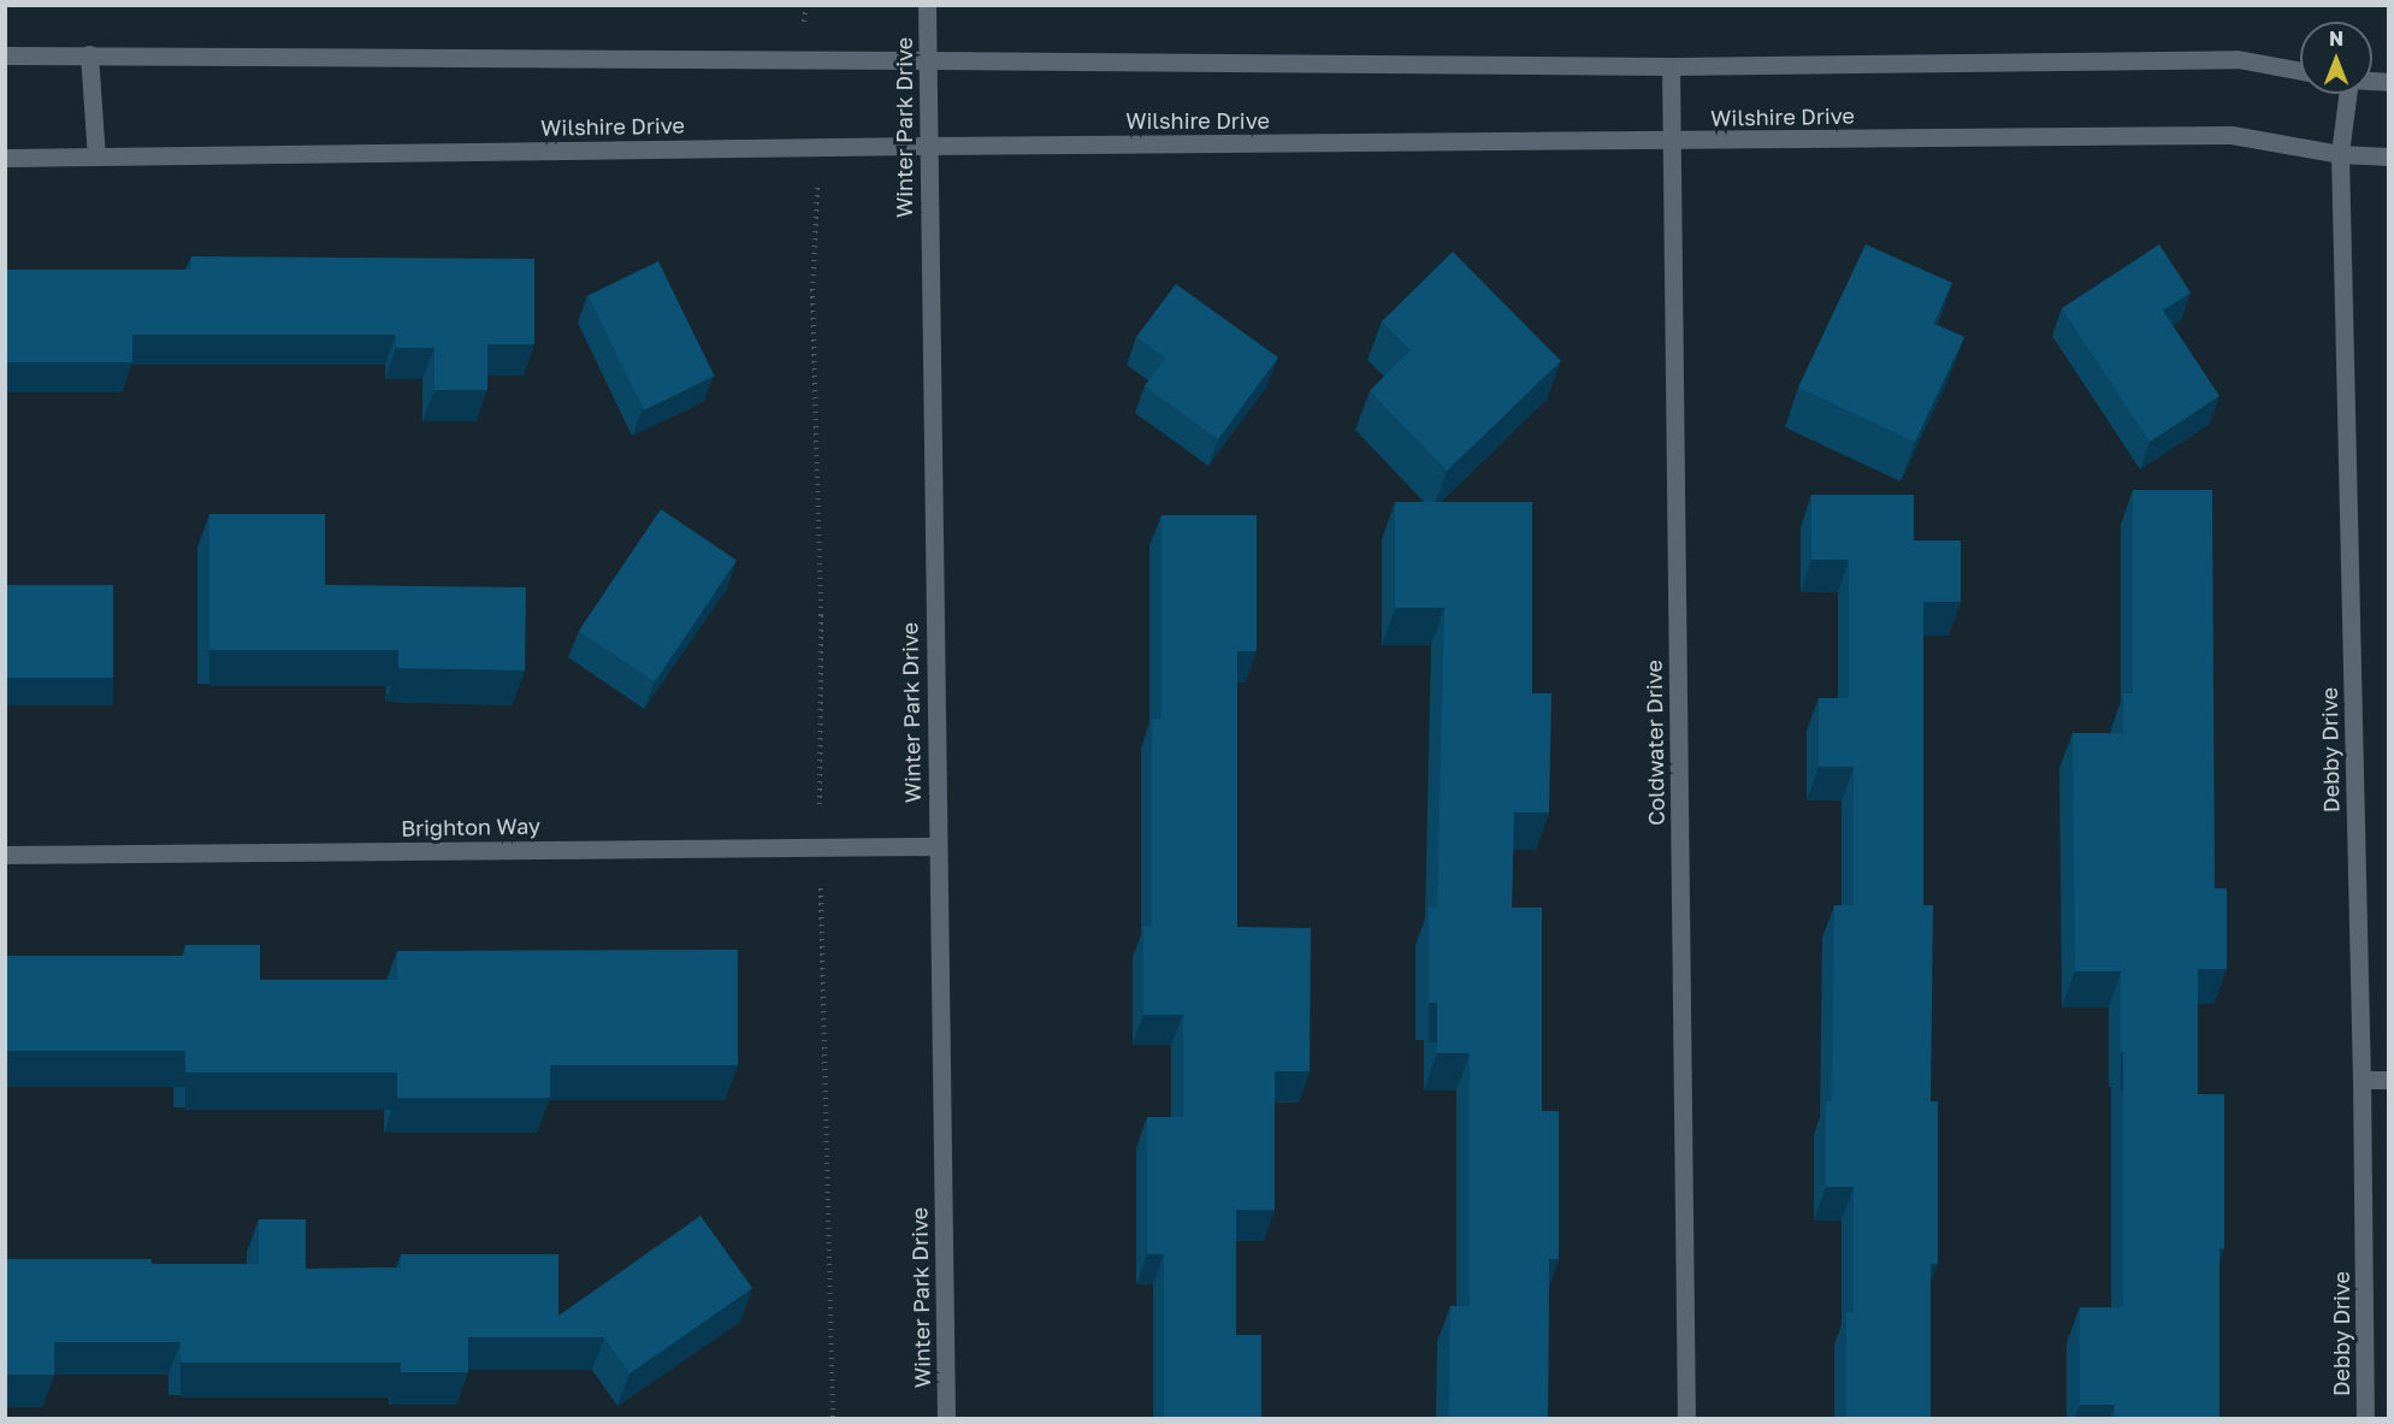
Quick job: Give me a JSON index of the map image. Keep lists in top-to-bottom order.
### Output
{
  "streets": {
    "street": [
      "Wilshire Drive",
      "Winter Park Drive",
      "Coldwater Drive",
      "Debby Drive",
      "Brighton Way"
    ]
  },
  "crossings": [
    ["Wilshire Drive", "Winter Park Drive"],
    ["Wilshire Drive", "Coldwater Drive"],
    ["Wilshire Drive", "Debby Drive"],
    ["Winter Park Drive", "Brighton Way"]
  ],
  "north": "top"
}
